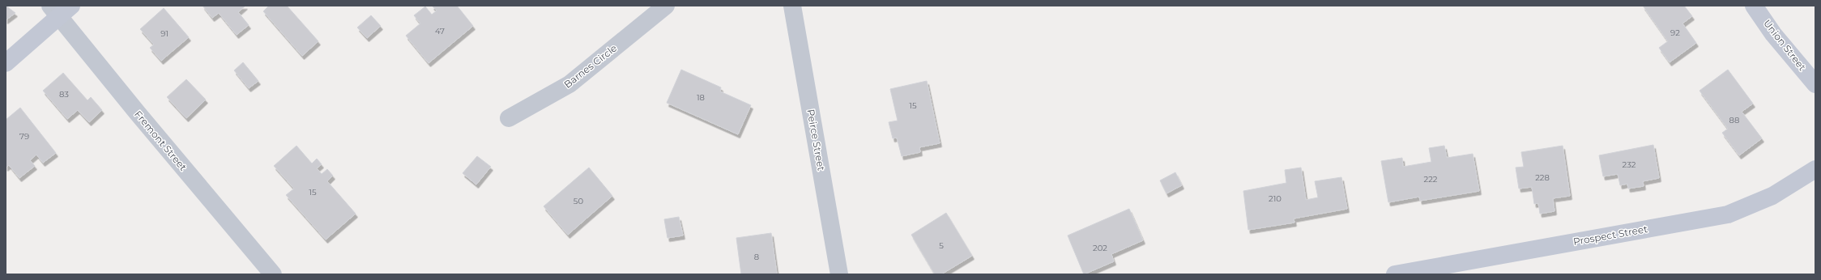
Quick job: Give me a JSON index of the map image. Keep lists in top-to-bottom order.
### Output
{
  "streets": {
    "main road": ["Union Street", "Prospect Street"],
    "street": ["Barnes Circle", "Peirce Street", "Fremont Street"]
  },
  "house_numbers": [
    "47",
    "92",
    "91",
    "83",
    "18",
    "15",
    "88",
    "79",
    "232",
    "228",
    "222",
    "15",
    "210",
    "50",
    "5",
    "202",
    "8"
  ]
}
